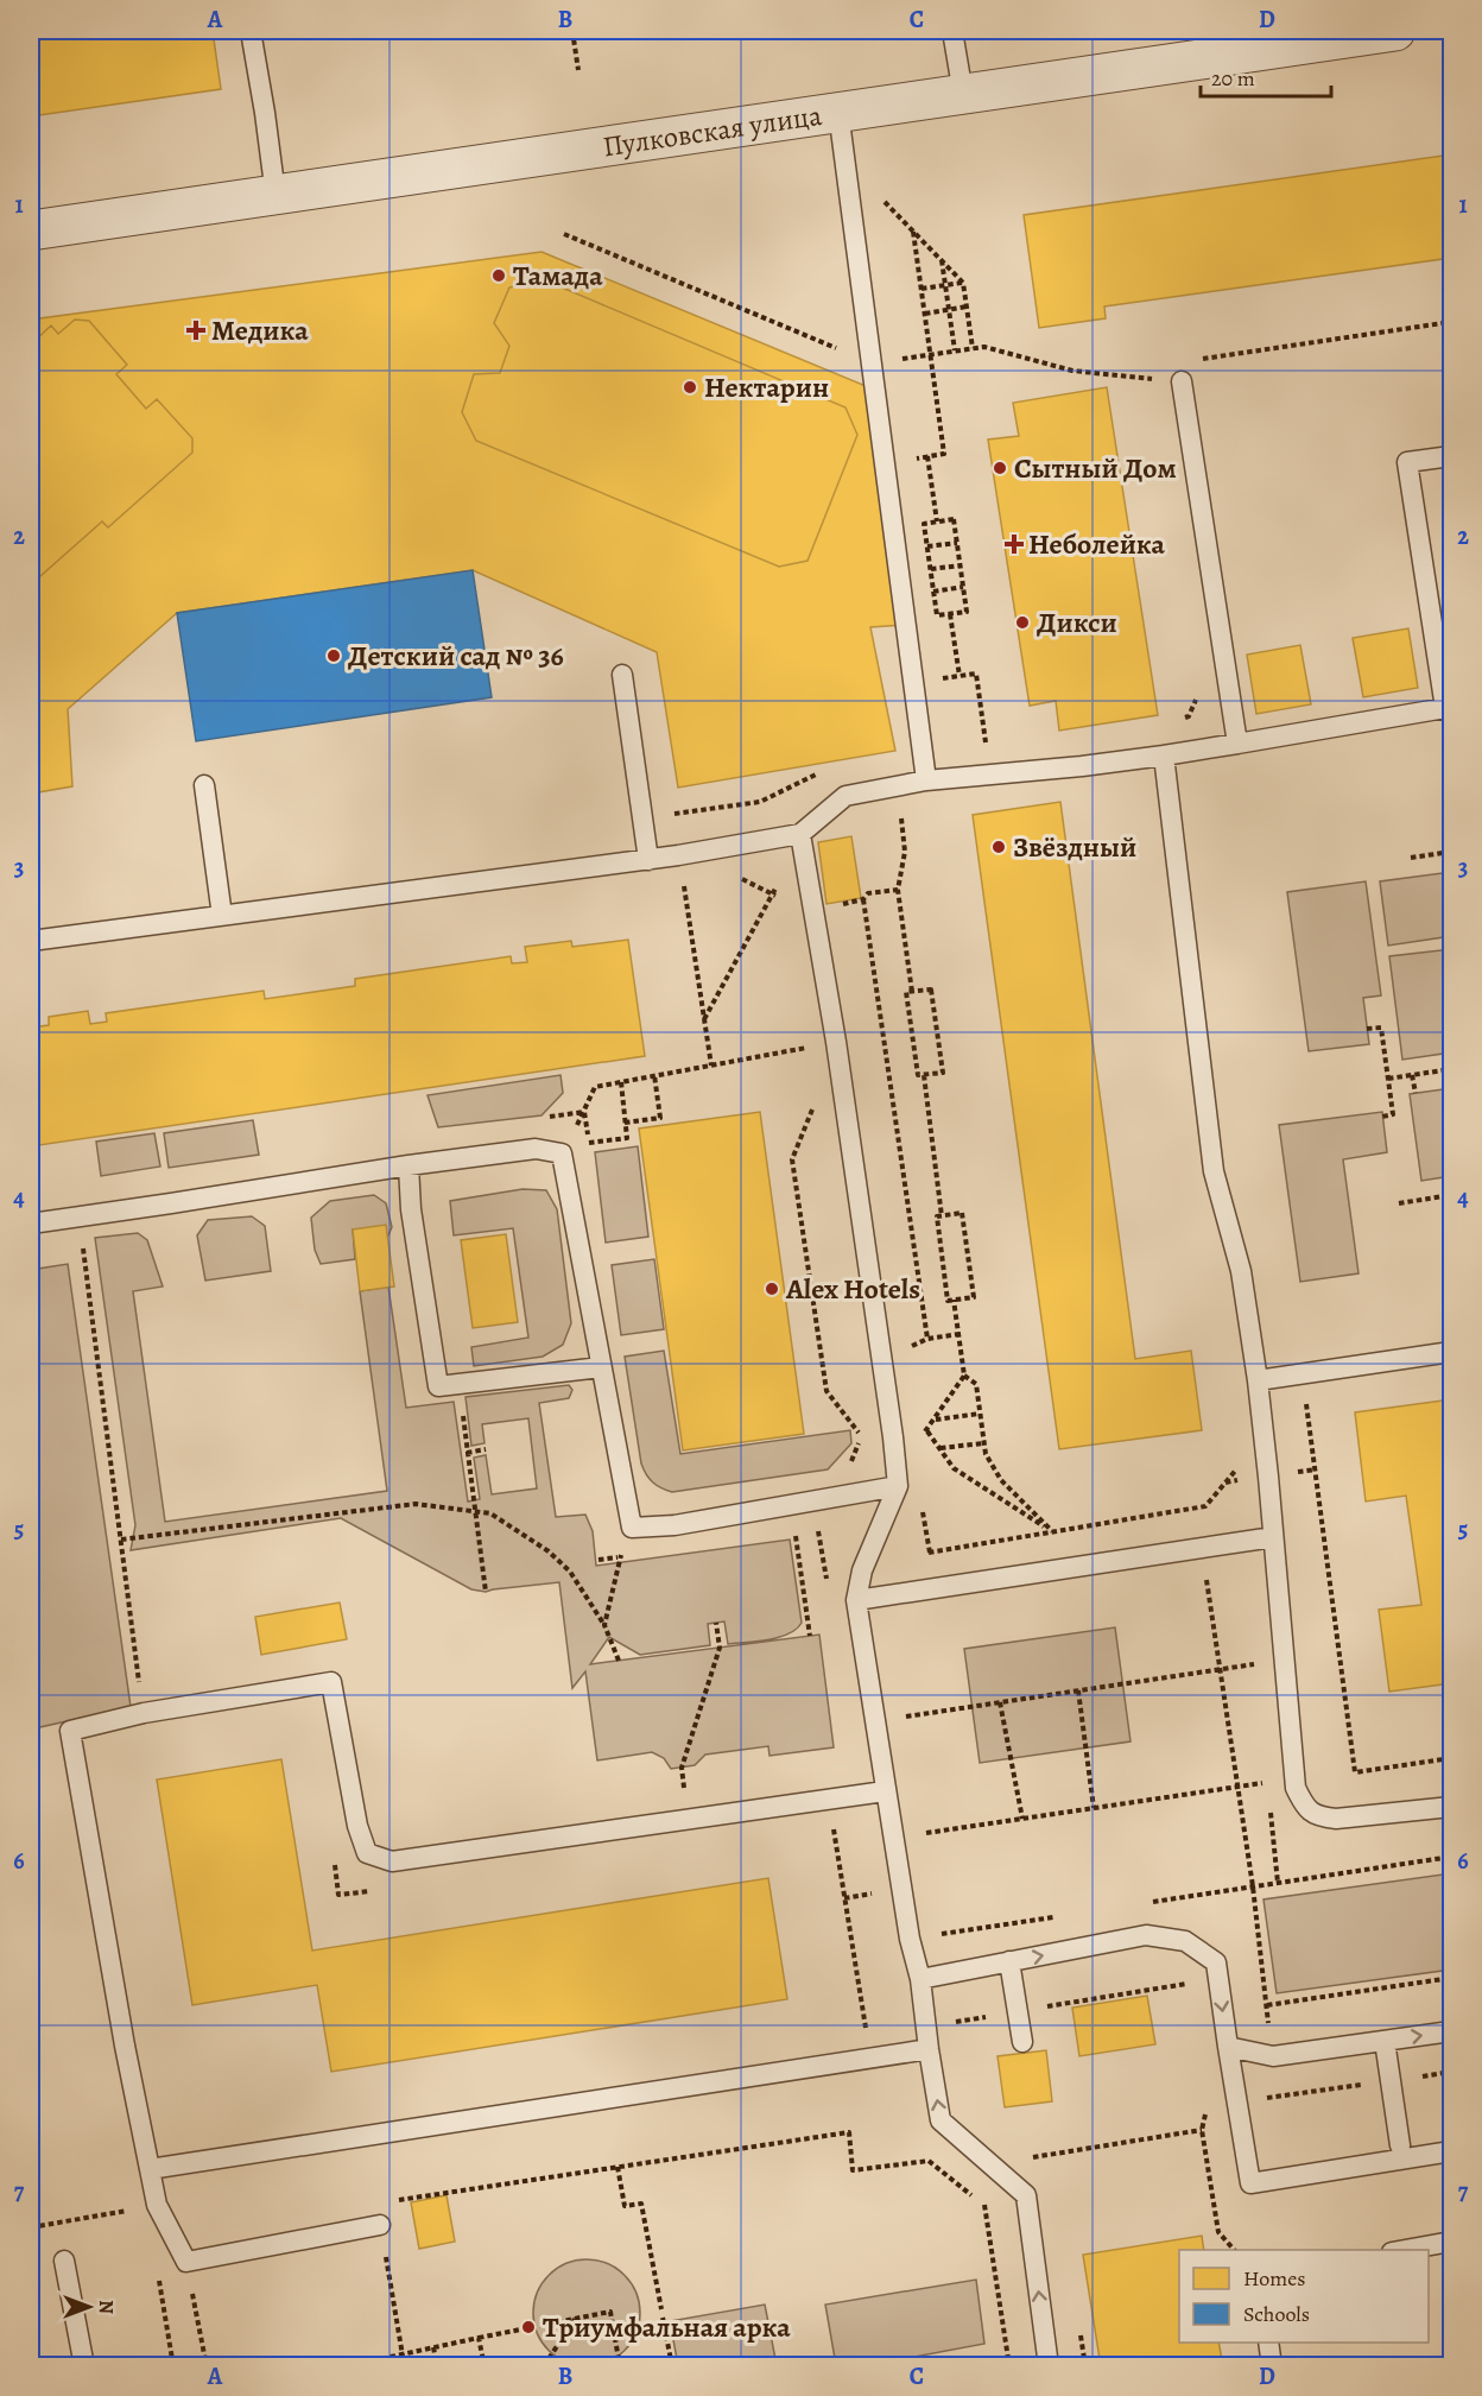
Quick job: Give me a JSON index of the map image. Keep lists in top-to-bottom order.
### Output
{
  "streets": {
    "street": ["Пулковская улица"]
  },
  "places": {
    "other": [
      "Тамада",
      "Нектарин",
      "Сытный Дом",
      "Дикси",
      "Детский сад № 36",
      "Звёздный",
      "Alex Hotels",
      "Триумфальная арка"
    ],
    "health": ["Медика", "Неболейка"]
  },
  "legend": ["Homes", "Schools"],
  "scale_bar": "20 m",
  "north": "right",
  "grid": {
    "columns": [
      "A",
      "B",
      "C",
      "D"
    ],
    "rows": [
      "1",
      "2",
      "3",
      "4",
      "5",
      "6",
      "7"
    ]
  }
}
